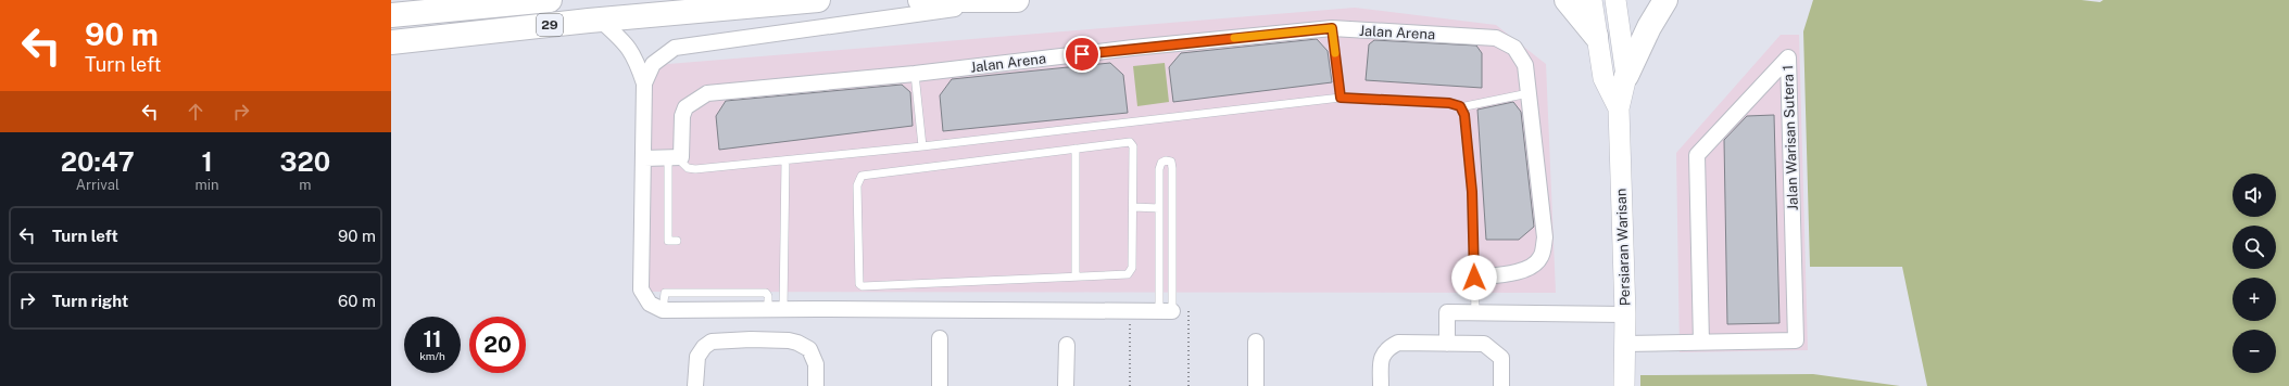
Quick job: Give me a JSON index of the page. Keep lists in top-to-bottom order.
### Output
{
  "streets": {
    "highway": ["29"],
    "main road": ["Persiaran Warisan"],
    "street": ["Jalan Arena", "Jalan Warisan Sutera 1"]
  },
  "crossings": [
    ["Jalan Warisan Sutera 1", "Persiaran Warisan"]
  ],
  "page": {
    "turn": ["90 m", "Turn left"],
    "eta": [
      "20:47",
      "Arrival",
      "1",
      "min",
      "320",
      "m"
    ],
    "map_buttons": ["+", "−"],
    "list": [
      {
        "name": "Turn left",
        "value": "90 m"
      },
      {
        "name": "Turn right",
        "value": "60 m"
      }
    ],
    "speed": "11 km/h",
    "limit": "20"
  }
}
